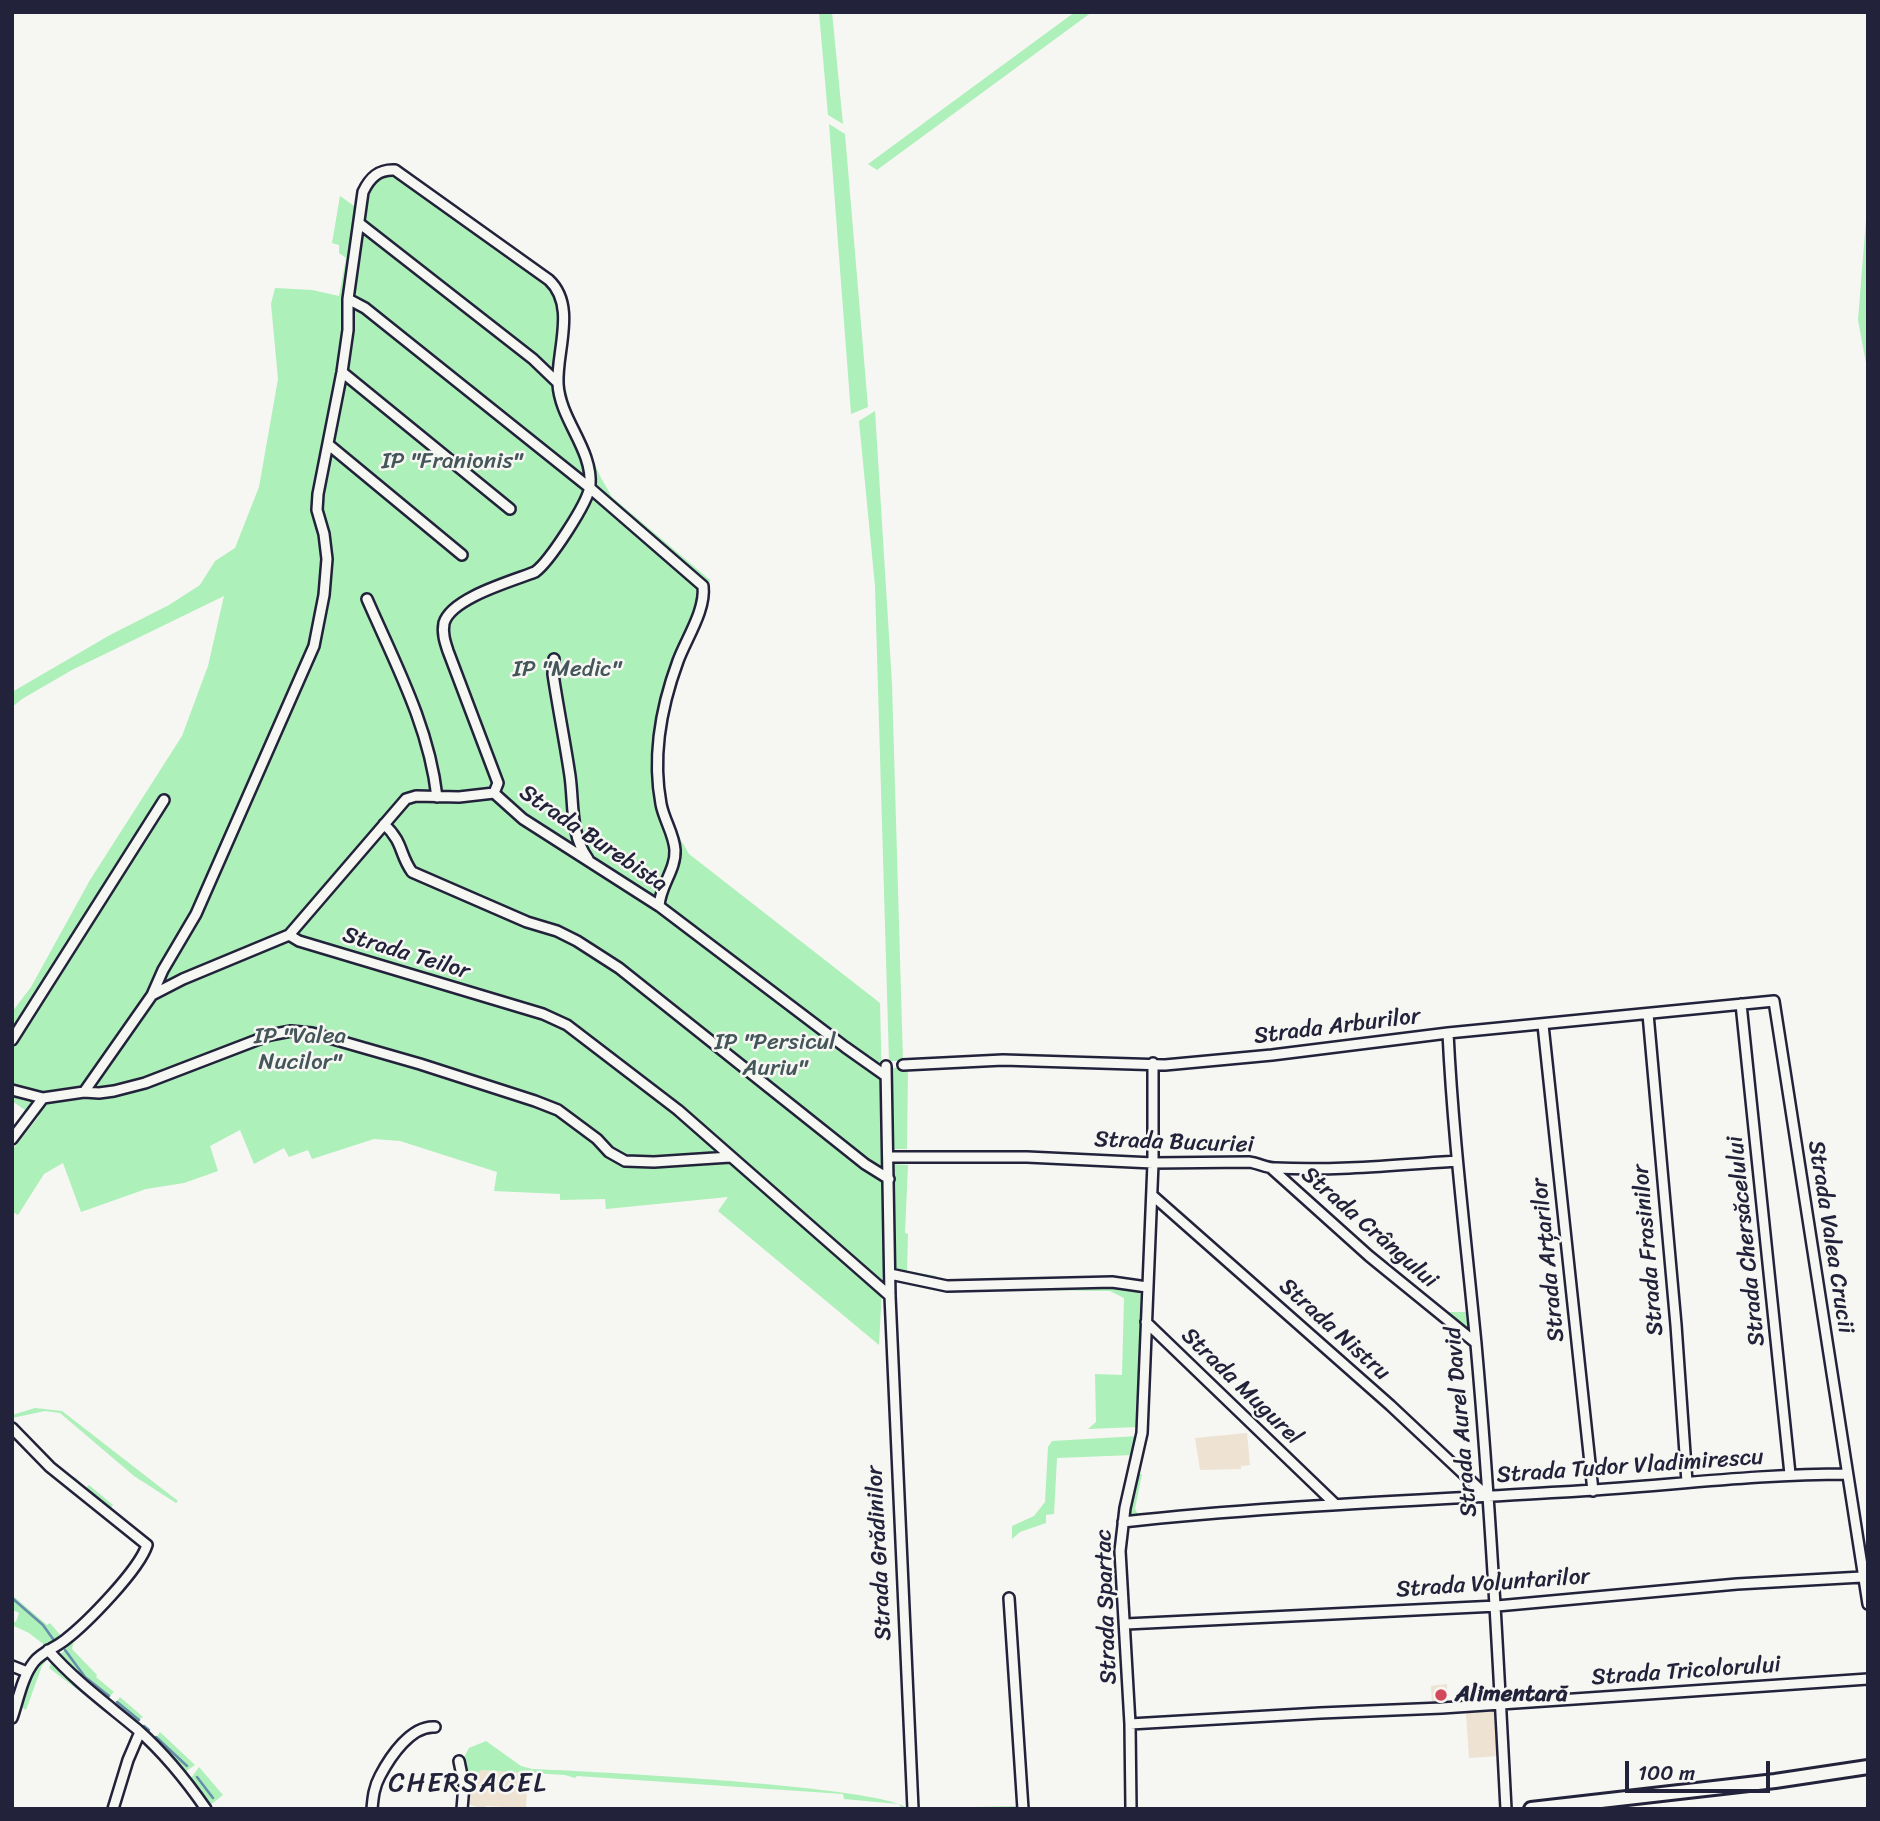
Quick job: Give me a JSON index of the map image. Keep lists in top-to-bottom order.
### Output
{
  "streets": {
    "street": [
      "Strada Burebista",
      "Strada Teilor",
      "Strada Arburilor",
      "Strada Bucuriei",
      "Strada Crângului",
      "Strada Valea Crucii",
      "Strada Chersăcelului",
      "Strada Frasinilor",
      "Strada Arțarilor",
      "Strada Nistru",
      "Strada Mugurel",
      "Strada Aurel David",
      "Strada Tudor Vladimirescu",
      "Strada Grădinilor",
      "Strada Voluntarilor",
      "Strada Spartac",
      "Strada Tricolorului"
    ]
  },
  "crossings": [
    ["Strada Burebista", "Strada Teilor"],
    ["Strada Burebista", "Strada Grădinilor"],
    ["Strada Teilor", "Strada Grădinilor"],
    ["Strada Arburilor", "Strada Valea Crucii"],
    ["Strada Arburilor", "Strada Chersăcelului"],
    ["Strada Arburilor", "Strada Frasinilor"],
    ["Strada Arburilor", "Strada Arțarilor"],
    ["Strada Arburilor", "Strada Aurel David"],
    ["Strada Bucuriei", "Strada Crângului"],
    ["Strada Bucuriei", "Strada Aurel David"],
    ["Strada Bucuriei", "Strada Grădinilor"],
    ["Strada Crângului", "Strada Aurel David"],
    ["Strada Valea Crucii", "Strada Tudor Vladimirescu"],
    ["Strada Valea Crucii", "Strada Voluntarilor"],
    ["Strada Chersăcelului", "Strada Tudor Vladimirescu"],
    ["Strada Frasinilor", "Strada Tudor Vladimirescu"],
    ["Strada Arțarilor", "Strada Tudor Vladimirescu"],
    ["Strada Nistru", "Strada Aurel David"],
    ["Strada Nistru", "Strada Tudor Vladimirescu"],
    ["Strada Mugurel", "Strada Tudor Vladimirescu"],
    ["Strada Mugurel", "Strada Spartac"],
    ["Strada Aurel David", "Strada Tudor Vladimirescu"],
    ["Strada Aurel David", "Strada Voluntarilor"],
    ["Strada Aurel David", "Strada Tricolorului"],
    ["Strada Tudor Vladimirescu", "Strada Spartac"],
    ["Strada Voluntarilor", "Strada Spartac"],
    ["Strada Spartac", "Strada Tricolorului"]
  ],
  "districts": ["CHERSACEL"],
  "parks": [
    "IP \"Franionis\"",
    "IP \"Medic\"",
    "IP \"Valea Nucilor\"",
    "IP \"Persicul Auriu\""
  ],
  "places": ["Alimentară"],
  "scale_bar": "100 m"
}
